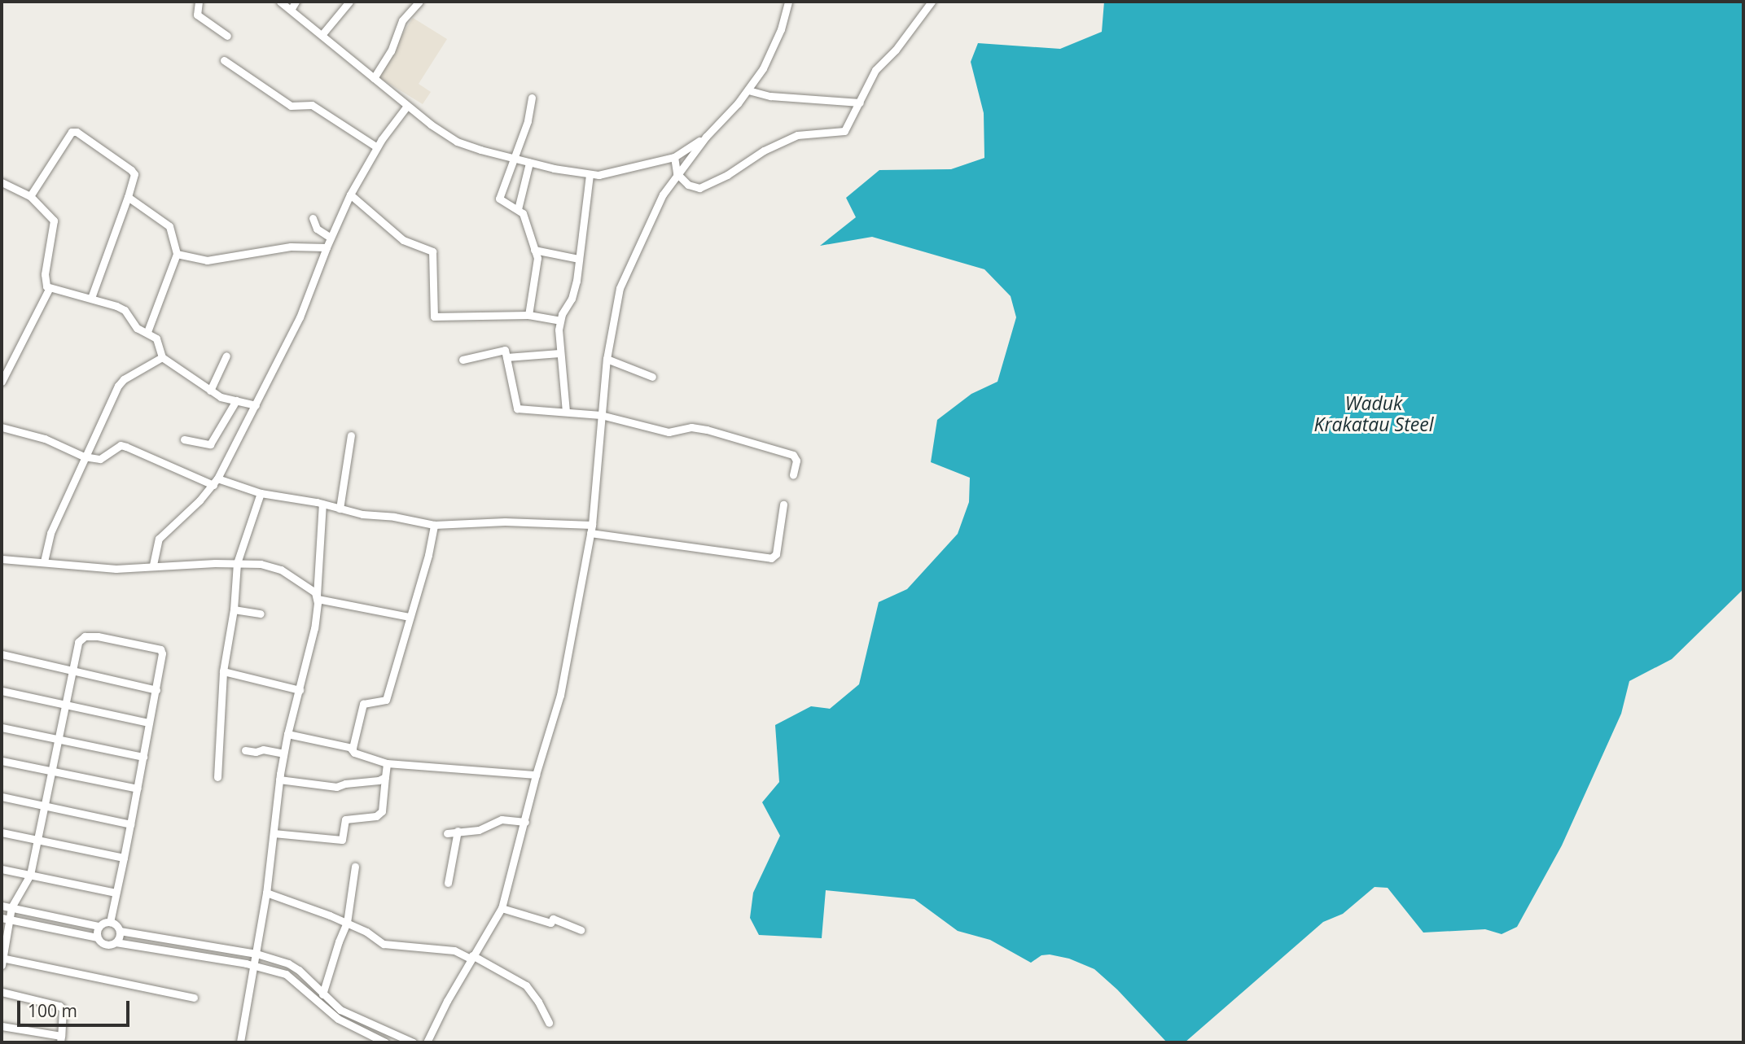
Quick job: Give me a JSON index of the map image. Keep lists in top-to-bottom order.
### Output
{
  "water": ["Waduk Krakatau Steel"],
  "scale_bar": "100 m"
}
